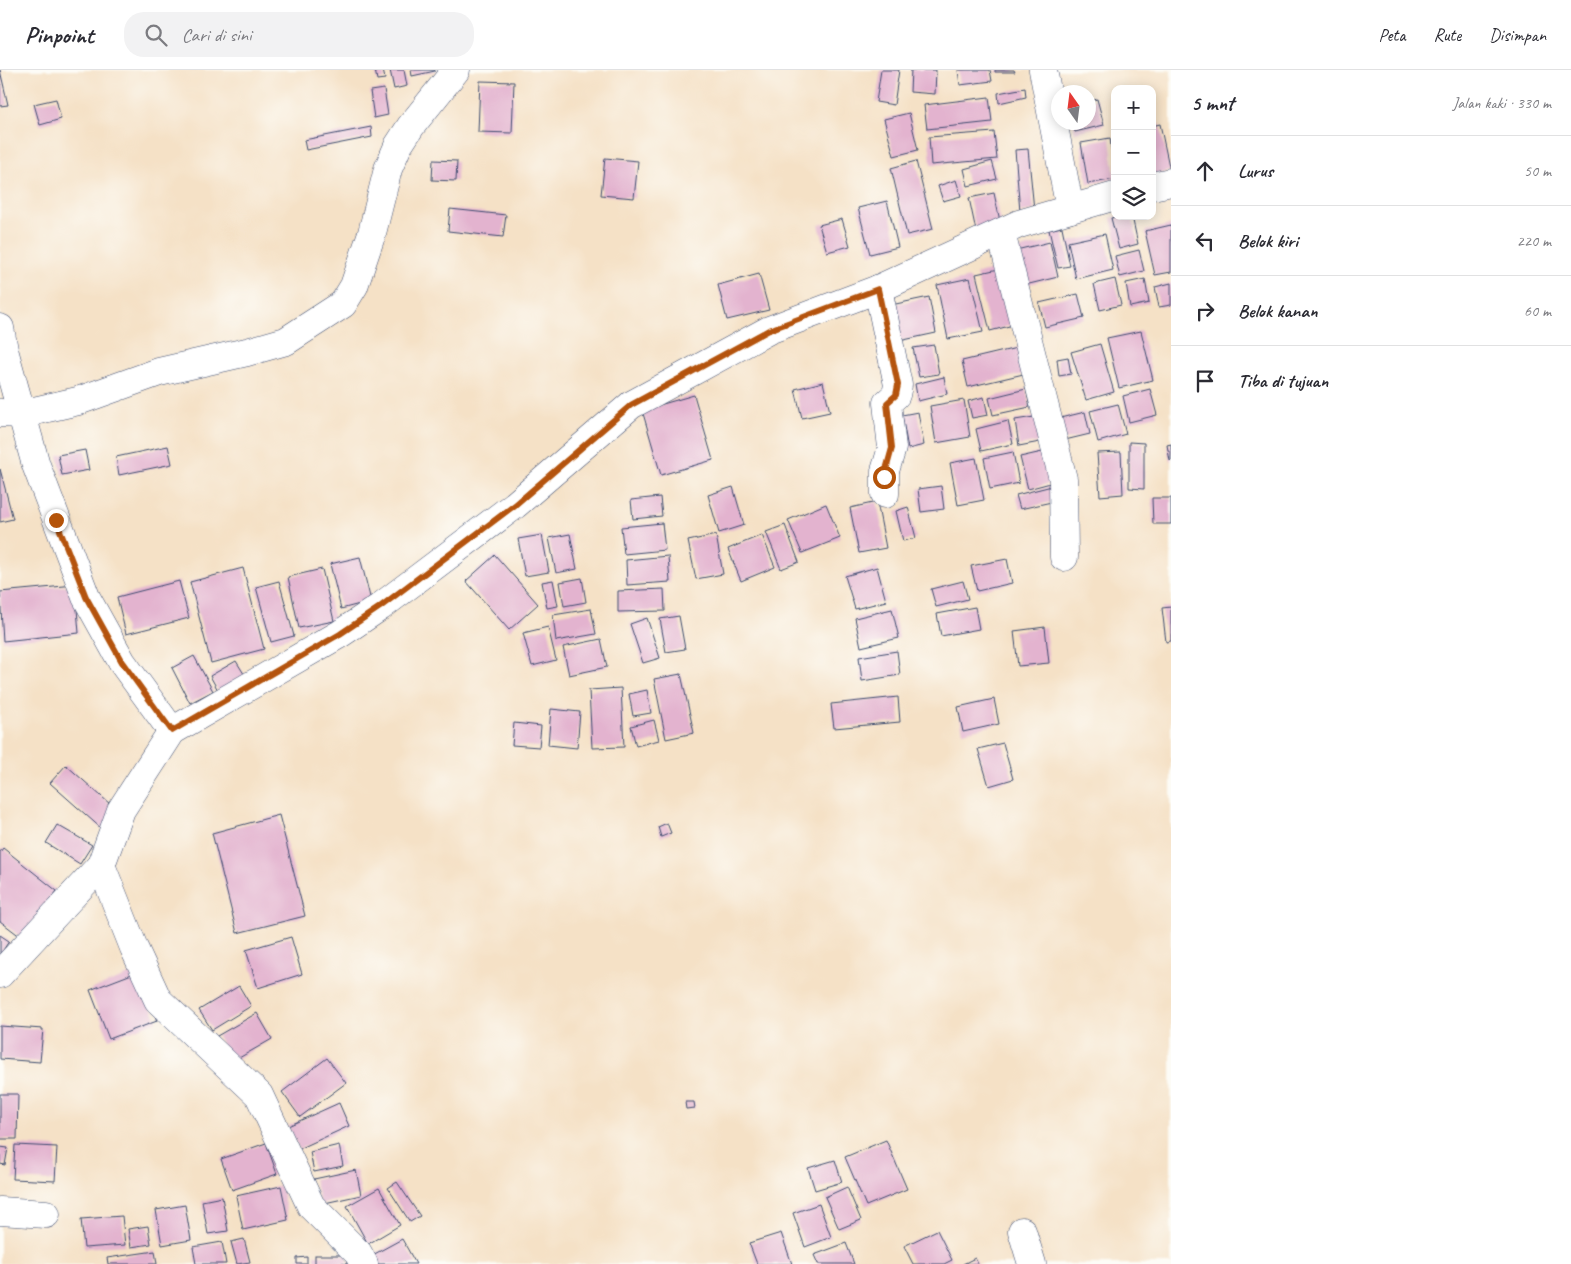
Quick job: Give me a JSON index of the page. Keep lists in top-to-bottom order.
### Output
{
  "north": "top",
  "page": {
    "header": "Pinpoint",
    "search": "Cari di sini",
    "nav": ["Peta", "Rute", "Disimpan"],
    "heading": ["5 mnt", "Jalan kaki · 330 m"],
    "map_buttons": ["+", "−"],
    "list": [
      ["Lurus", "50 m"],
      ["Belok kiri", "220 m"],
      ["Belok kanan", "60 m"],
      "Tiba di tujuan"
    ]
  }
}
